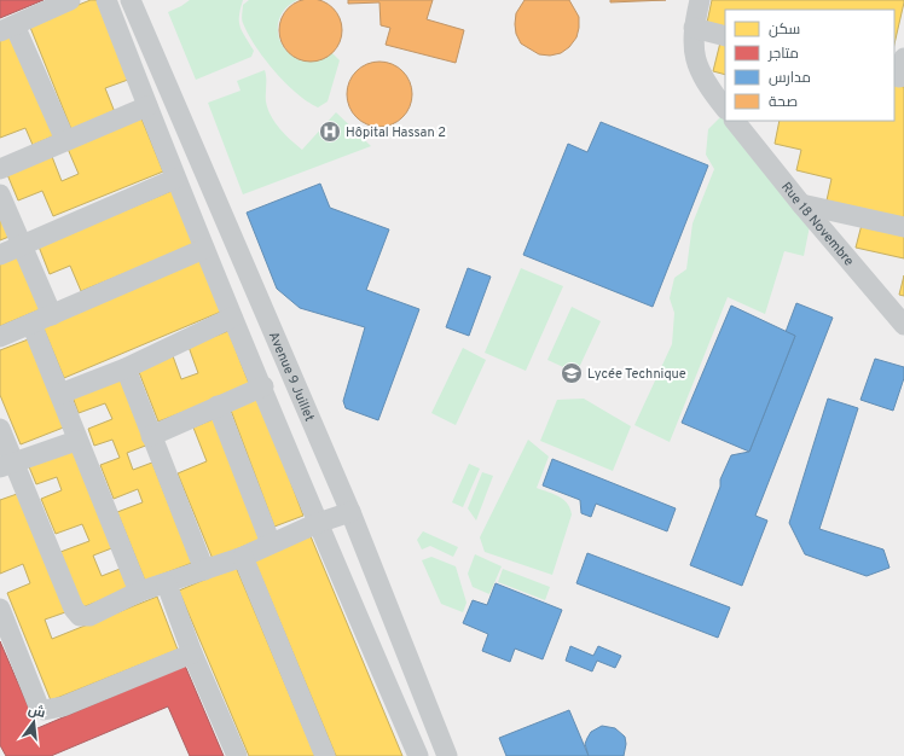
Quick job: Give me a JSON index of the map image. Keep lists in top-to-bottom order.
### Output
{
  "streets": {
    "street": ["Rue 18 Novembre", "Avenue 9 Juillet"]
  },
  "places": {
    "hospital": ["Hôpital Hassan 2"],
    "school or university": ["Lycée Technique"]
  },
  "legend": [
    "سكن",
    "متاجر",
    "مدارس",
    "صحة"
  ],
  "north": "top"
}
